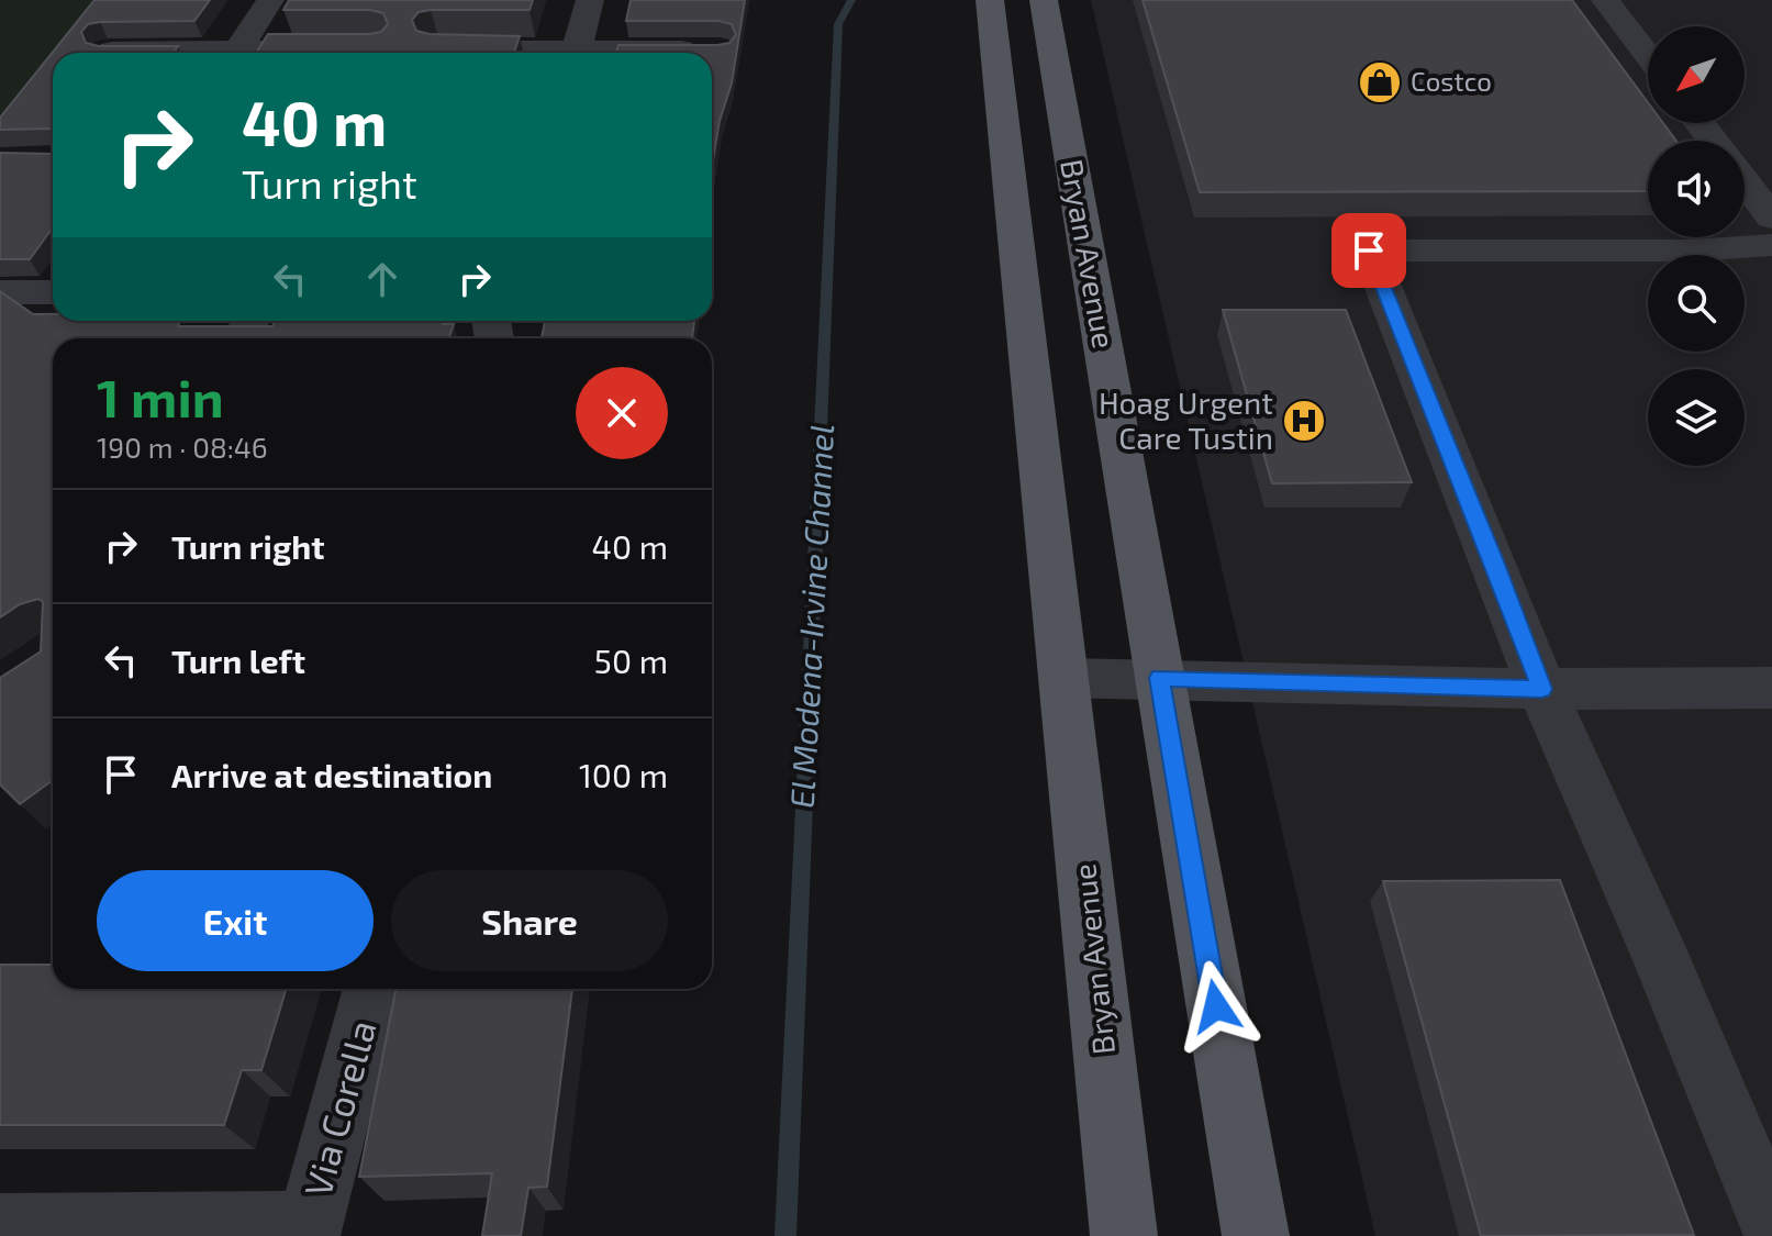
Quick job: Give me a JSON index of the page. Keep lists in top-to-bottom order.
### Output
{
  "streets": {
    "main road": ["Bryan Avenue"],
    "street": ["Via Corella"]
  },
  "water": ["El Modena-Irvine Channel"],
  "places": {
    "shop": ["Costco"],
    "hospital": ["Hoag Urgent Care Tustin"]
  },
  "north": "bottom left",
  "page": {
    "turn": ["40 m", "Turn right"],
    "heading": ["1 min", "190 m · 08:46"],
    "list": [
      {
        "name": "Turn right",
        "value": "40 m"
      },
      {
        "name": "Turn left",
        "value": "50 m"
      },
      {
        "name": "Arrive at destination",
        "value": "100 m"
      }
    ],
    "buttons": ["Exit", "Share"]
  }
}
